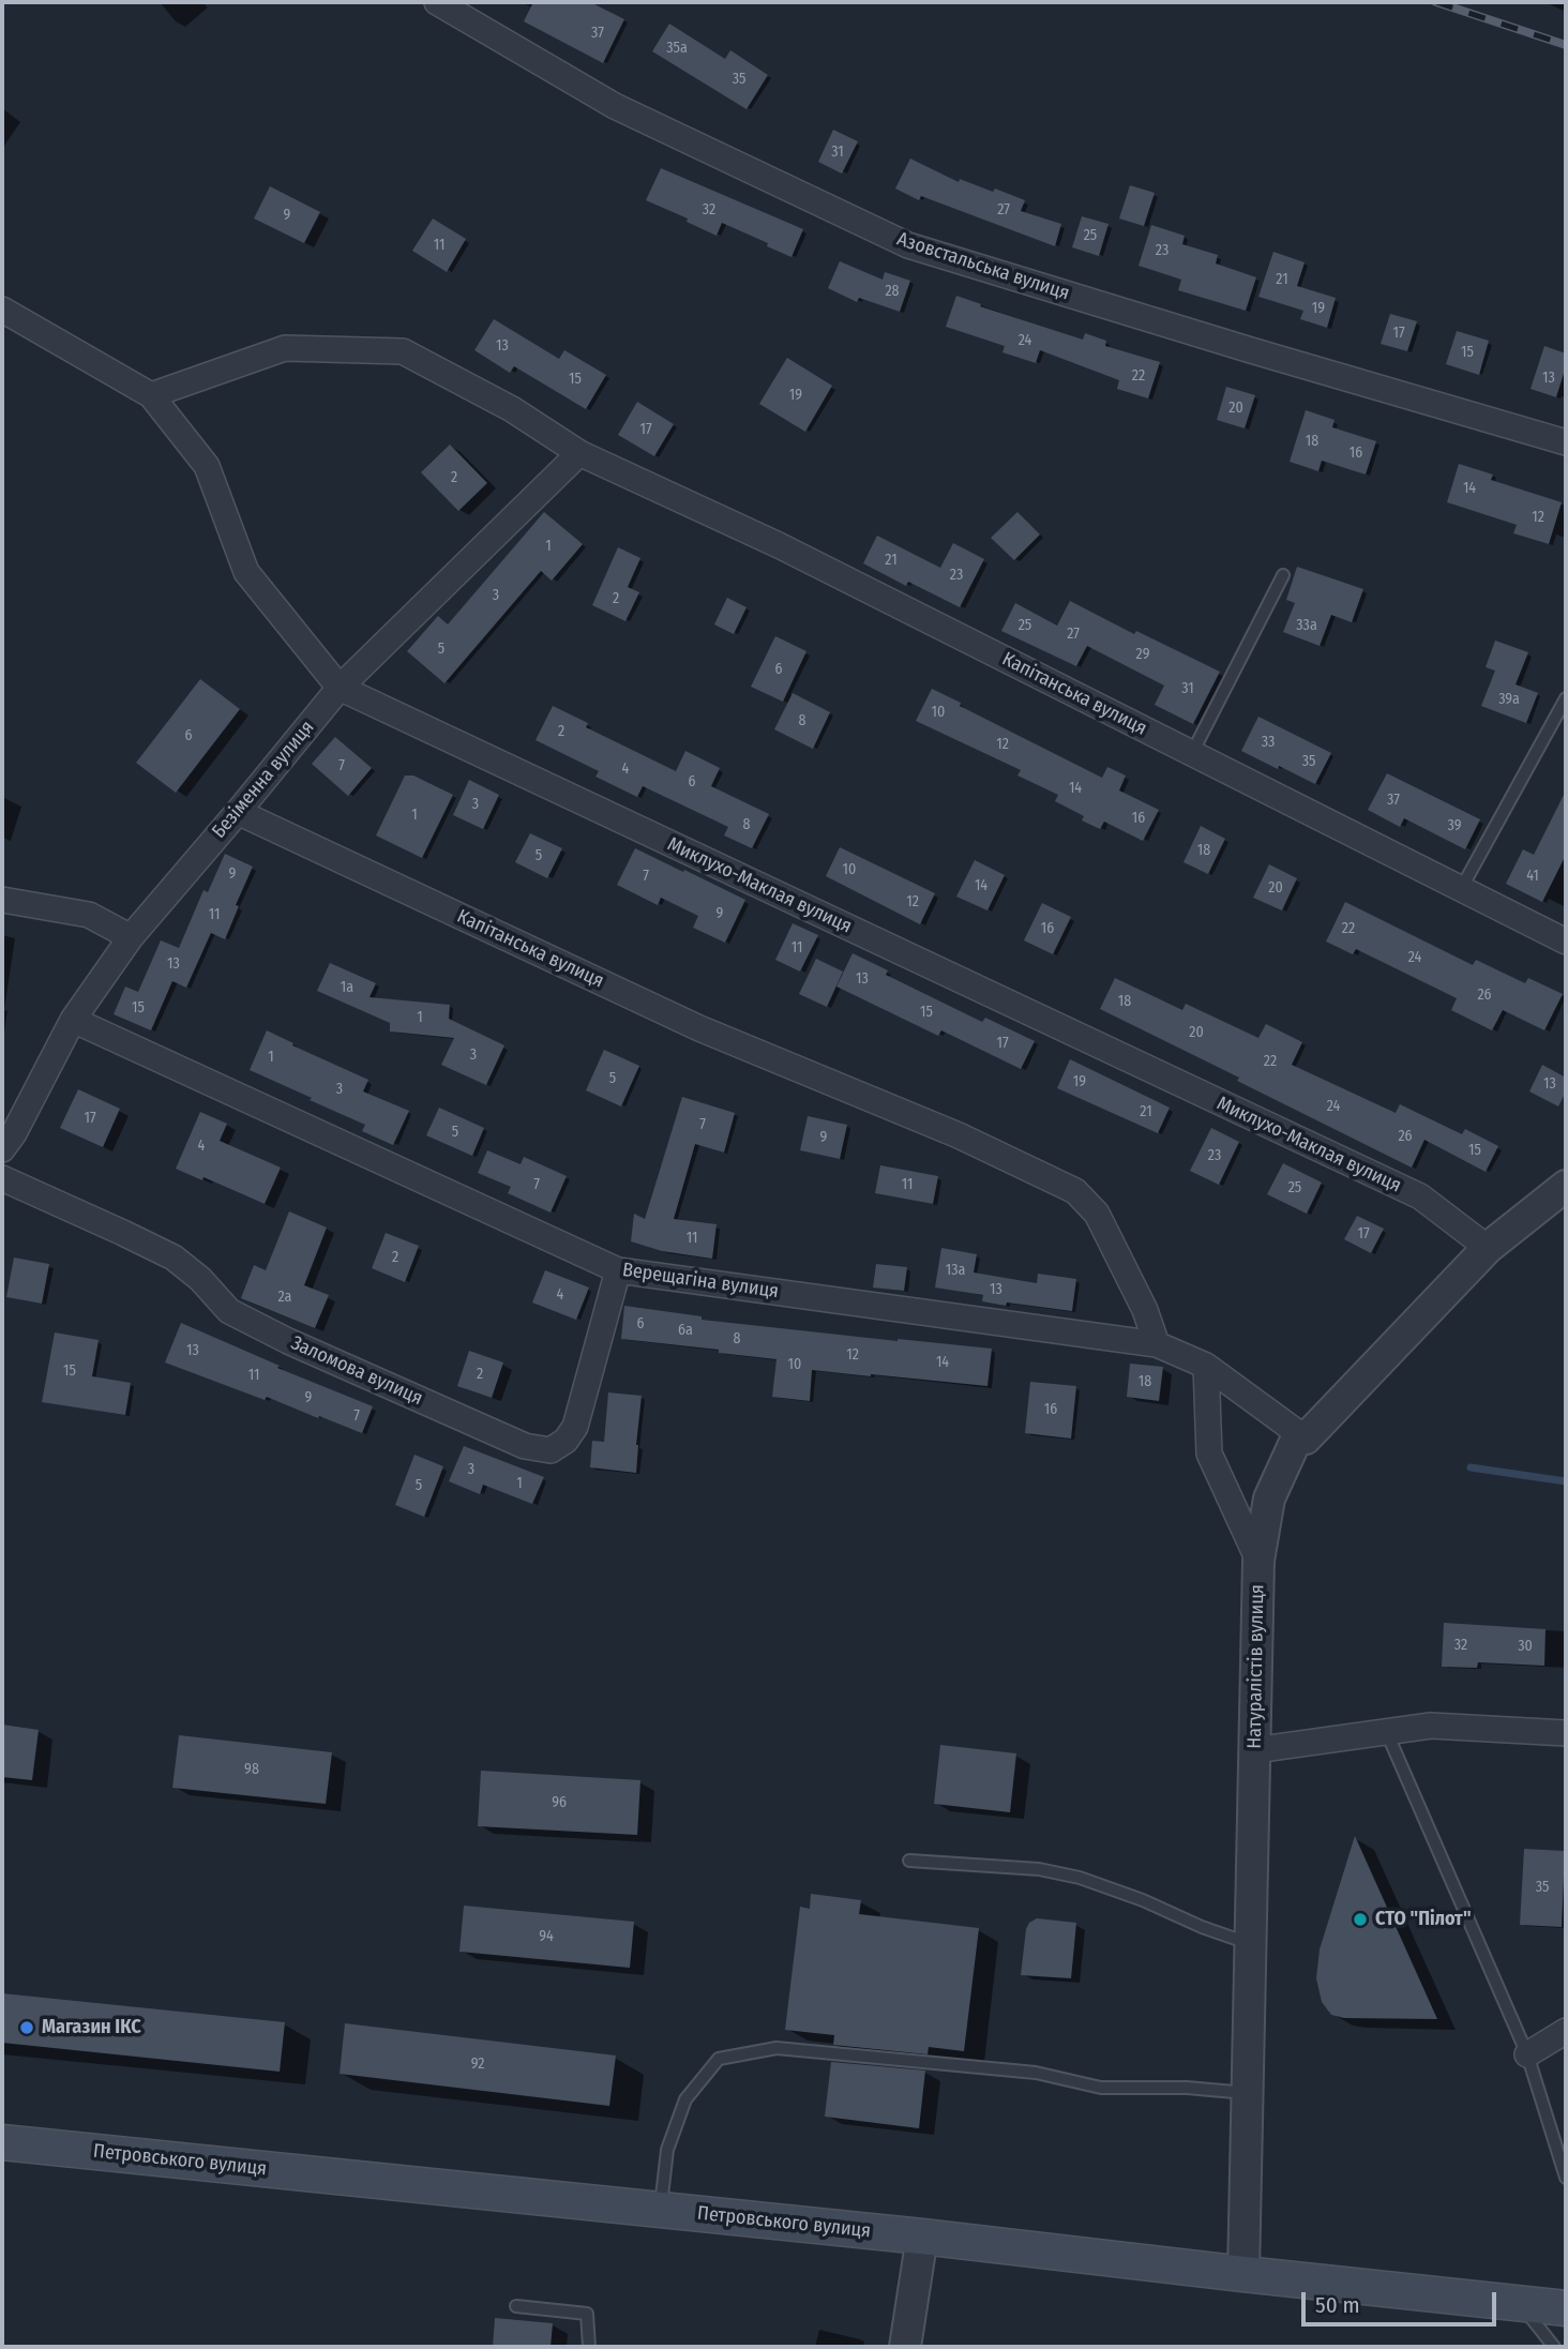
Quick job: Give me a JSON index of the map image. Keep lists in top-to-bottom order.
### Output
{
  "streets": {
    "main road": ["Петровського вулиця"],
    "street": [
      "Азовстальська вулиця",
      "Капітанська вулиця",
      "Безіменна вулиця",
      "Миклухо-Маклая вулиця",
      "Верещагіна вулиця",
      "Заломова вулиця",
      "Натуралістів вулиця"
    ]
  },
  "crossings": [
    ["Капітанська вулиця", "Безіменна вулиця"],
    ["Капітанська вулиця", "Миклухо-Маклая вулиця"],
    ["Капітанська вулиця", "Верещагіна вулиця"],
    ["Безіменна вулиця", "Миклухо-Маклая вулиця"],
    ["Безіменна вулиця", "Верещагіна вулиця"],
    ["Миклухо-Маклая вулиця", "Натуралістів вулиця"],
    ["Верещагіна вулиця", "Заломова вулиця"],
    ["Верещагіна вулиця", "Натуралістів вулиця"],
    ["Натуралістів вулиця", "Петровського вулиця"]
  ],
  "places": ["СТО \"Пілот\"", "Магазин ІКС"],
  "house_numbers": [
    "37",
    "35а",
    "35",
    "31",
    "32",
    "27",
    "9",
    "25",
    "11",
    "23",
    "21",
    "28",
    "19",
    "17",
    "24",
    "13",
    "15",
    "22",
    "13",
    "15",
    "19",
    "20",
    "17",
    "18",
    "16",
    "2",
    "14",
    "12",
    "1",
    "21",
    "23",
    "3",
    "2",
    "25",
    "33а",
    "27",
    "5",
    "29",
    "6",
    "31",
    "39а",
    "10",
    "8",
    "2",
    "6",
    "33",
    "12",
    "35",
    "7",
    "4",
    "6",
    "14",
    "37",
    "3",
    "1",
    "16",
    "8",
    "39",
    "18",
    "5",
    "10",
    "9",
    "7",
    "41",
    "14",
    "20",
    "12",
    "9",
    "11",
    "16",
    "22",
    "11",
    "24",
    "13",
    "13",
    "1а",
    "26",
    "18",
    "15",
    "15",
    "1",
    "20",
    "17",
    "3",
    "1",
    "22",
    "5",
    "19",
    "13",
    "3",
    "24",
    "21",
    "17",
    "7",
    "5",
    "26",
    "9",
    "4",
    "15",
    "23",
    "7",
    "11",
    "25",
    "17",
    "11",
    "2",
    "13а",
    "13",
    "4",
    "2а",
    "6",
    "6а",
    "8",
    "13",
    "12",
    "14",
    "10",
    "15",
    "2",
    "11",
    "18",
    "9",
    "16",
    "7",
    "3",
    "1",
    "5",
    "32",
    "30",
    "98",
    "96",
    "35",
    "94",
    "92"
  ],
  "scale_bar": "50 m"
}
